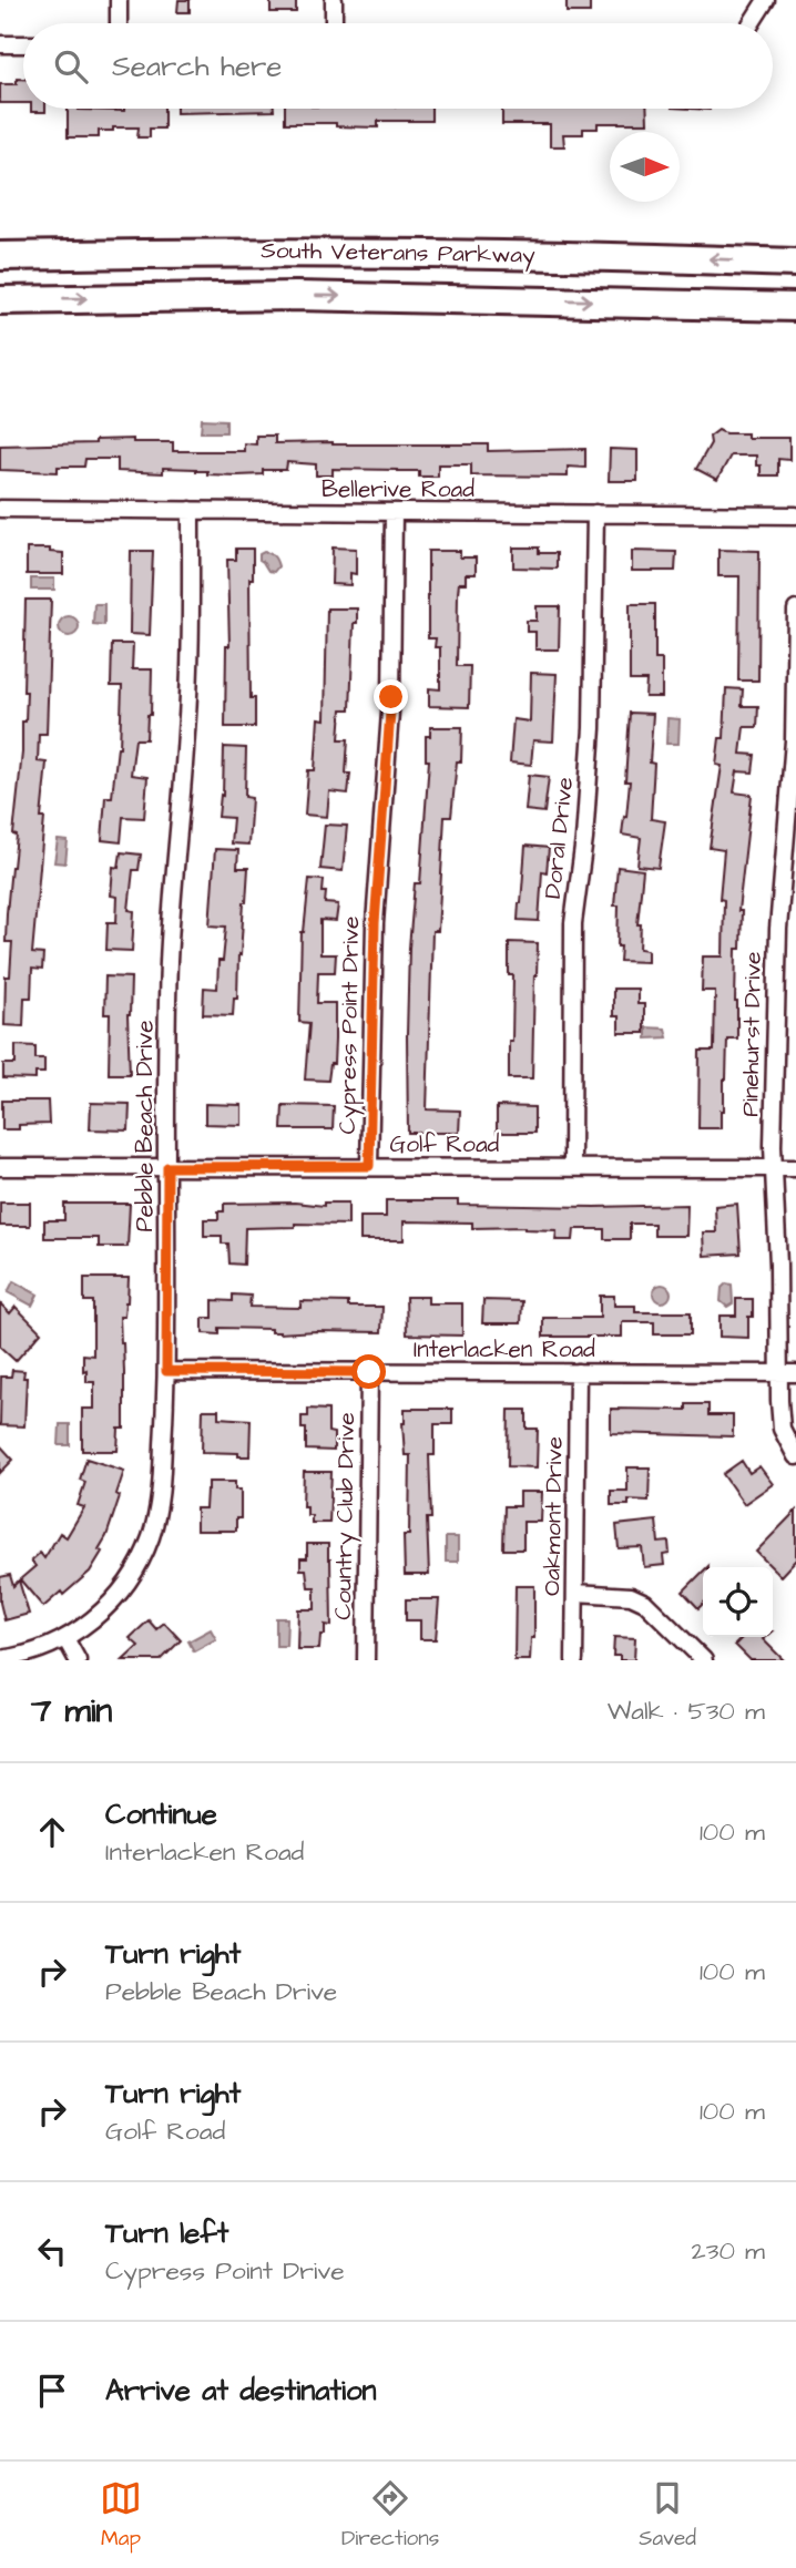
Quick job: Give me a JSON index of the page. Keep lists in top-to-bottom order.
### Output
{
  "streets": {
    "highway": ["South Veterans Parkway"],
    "street": [
      "Bellerive Road",
      "Doral Drive",
      "Cypress Point Drive",
      "Pinehurst Drive",
      "Pebble Beach Drive",
      "Golf Road",
      "Interlacken Road",
      "Country Club Drive",
      "Oakmont Drive"
    ]
  },
  "crossings": [
    ["Bellerive Road", "Doral Drive"],
    ["Bellerive Road", "Cypress Point Drive"],
    ["Bellerive Road", "Pebble Beach Drive"],
    ["Doral Drive", "Golf Road"],
    ["Cypress Point Drive", "Golf Road"],
    ["Pinehurst Drive", "Golf Road"],
    ["Pinehurst Drive", "Interlacken Road"],
    ["Pebble Beach Drive", "Golf Road"],
    ["Pebble Beach Drive", "Interlacken Road"],
    ["Interlacken Road", "Country Club Drive"],
    ["Interlacken Road", "Oakmont Drive"]
  ],
  "north": "right",
  "page": {
    "search": "Search here",
    "heading": ["7 min", "Walk · 530 m"],
    "list": [
      ["Continue", "Interlacken Road", "100 m"],
      ["Turn right", "Pebble Beach Drive", "100 m"],
      ["Turn right", "Golf Road", "100 m"],
      ["Turn left", "Cypress Point Drive", "230 m"],
      "Arrive at destination"
    ],
    "nav": ["Map", "Directions", "Saved"]
  }
}
